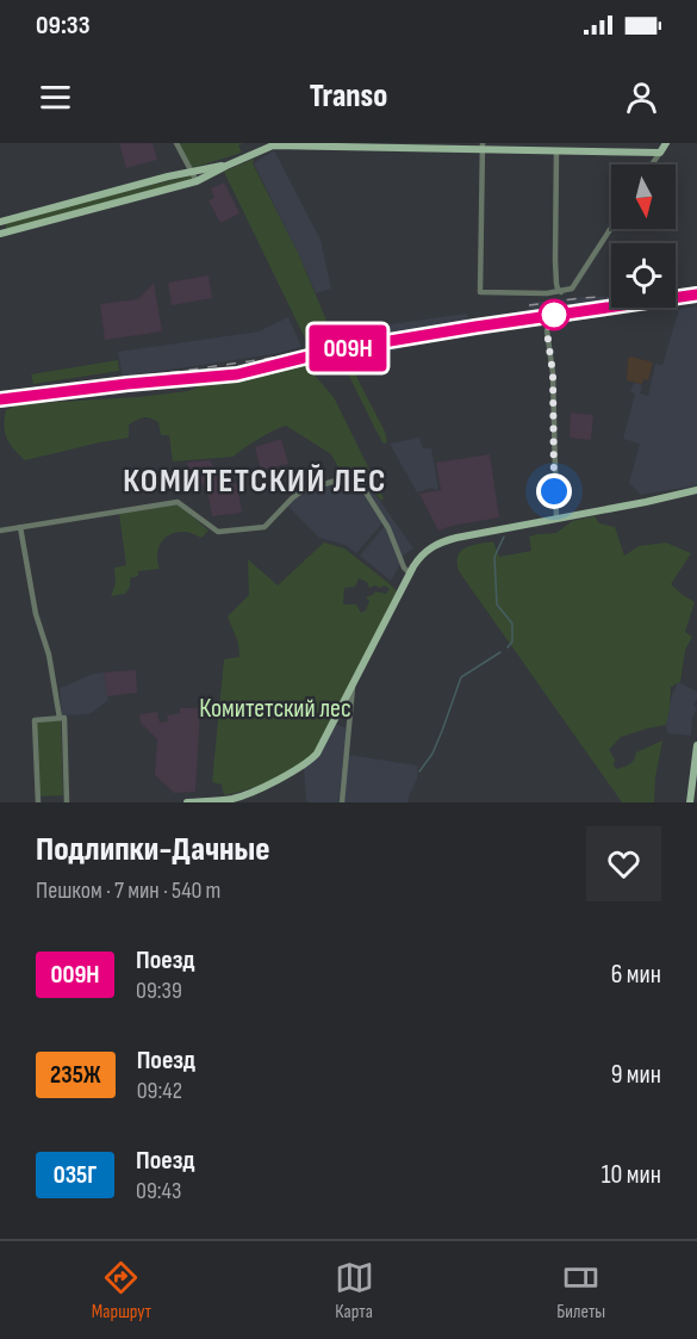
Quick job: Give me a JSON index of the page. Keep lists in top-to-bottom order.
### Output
{
  "districts": ["КОМИТЕТСКИЙ ЛЕС"],
  "parks": ["Комитетский лес"],
  "north": "bottom",
  "page": {
    "status": "09:33",
    "header": "Transo",
    "on_map": "009Н",
    "heading": ["Подлипки-Дачные", "Пешком · 7 мин · 540 m"],
    "list": [
      {
        "mark": "009Н",
        "name": "Поезд",
        "note": "09:39",
        "value": "6 мин"
      },
      {
        "mark": "235Ж",
        "name": "Поезд",
        "note": "09:42",
        "value": "9 мин"
      },
      {
        "mark": "035Г",
        "name": "Поезд",
        "note": "09:43",
        "value": "10 мин"
      }
    ],
    "tabs": ["Маршрут", "Карта", "Билеты"]
  }
}
